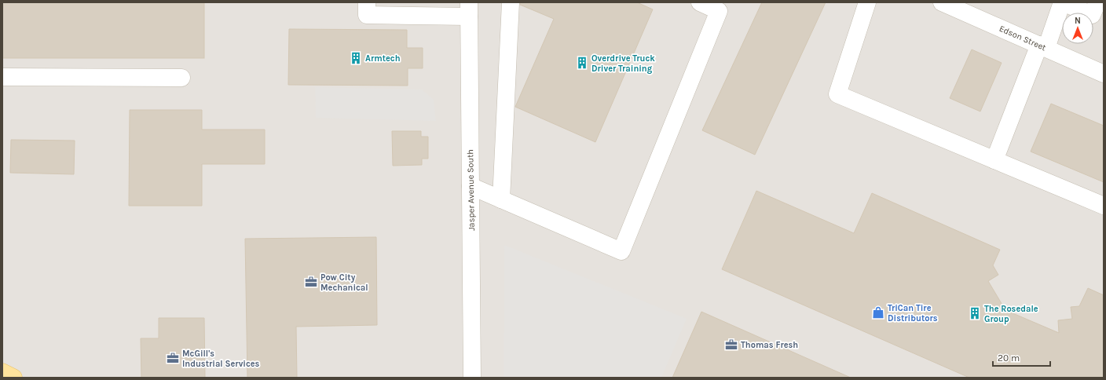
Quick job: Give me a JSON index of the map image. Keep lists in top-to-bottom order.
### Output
{
  "streets": {
    "street": ["Edson Street", "Jasper Avenue South"]
  },
  "places": {
    "building": ["Armtech", "Overdrive Truck Driver Training", "The Rosedale Group"],
    "office": ["Pow City Mechanical", "Thomas Fresh", "McGill's Industrial Services"],
    "shop": ["TriCan Tire Distributors"]
  },
  "scale_bar": "20 m",
  "north": "top"
}
